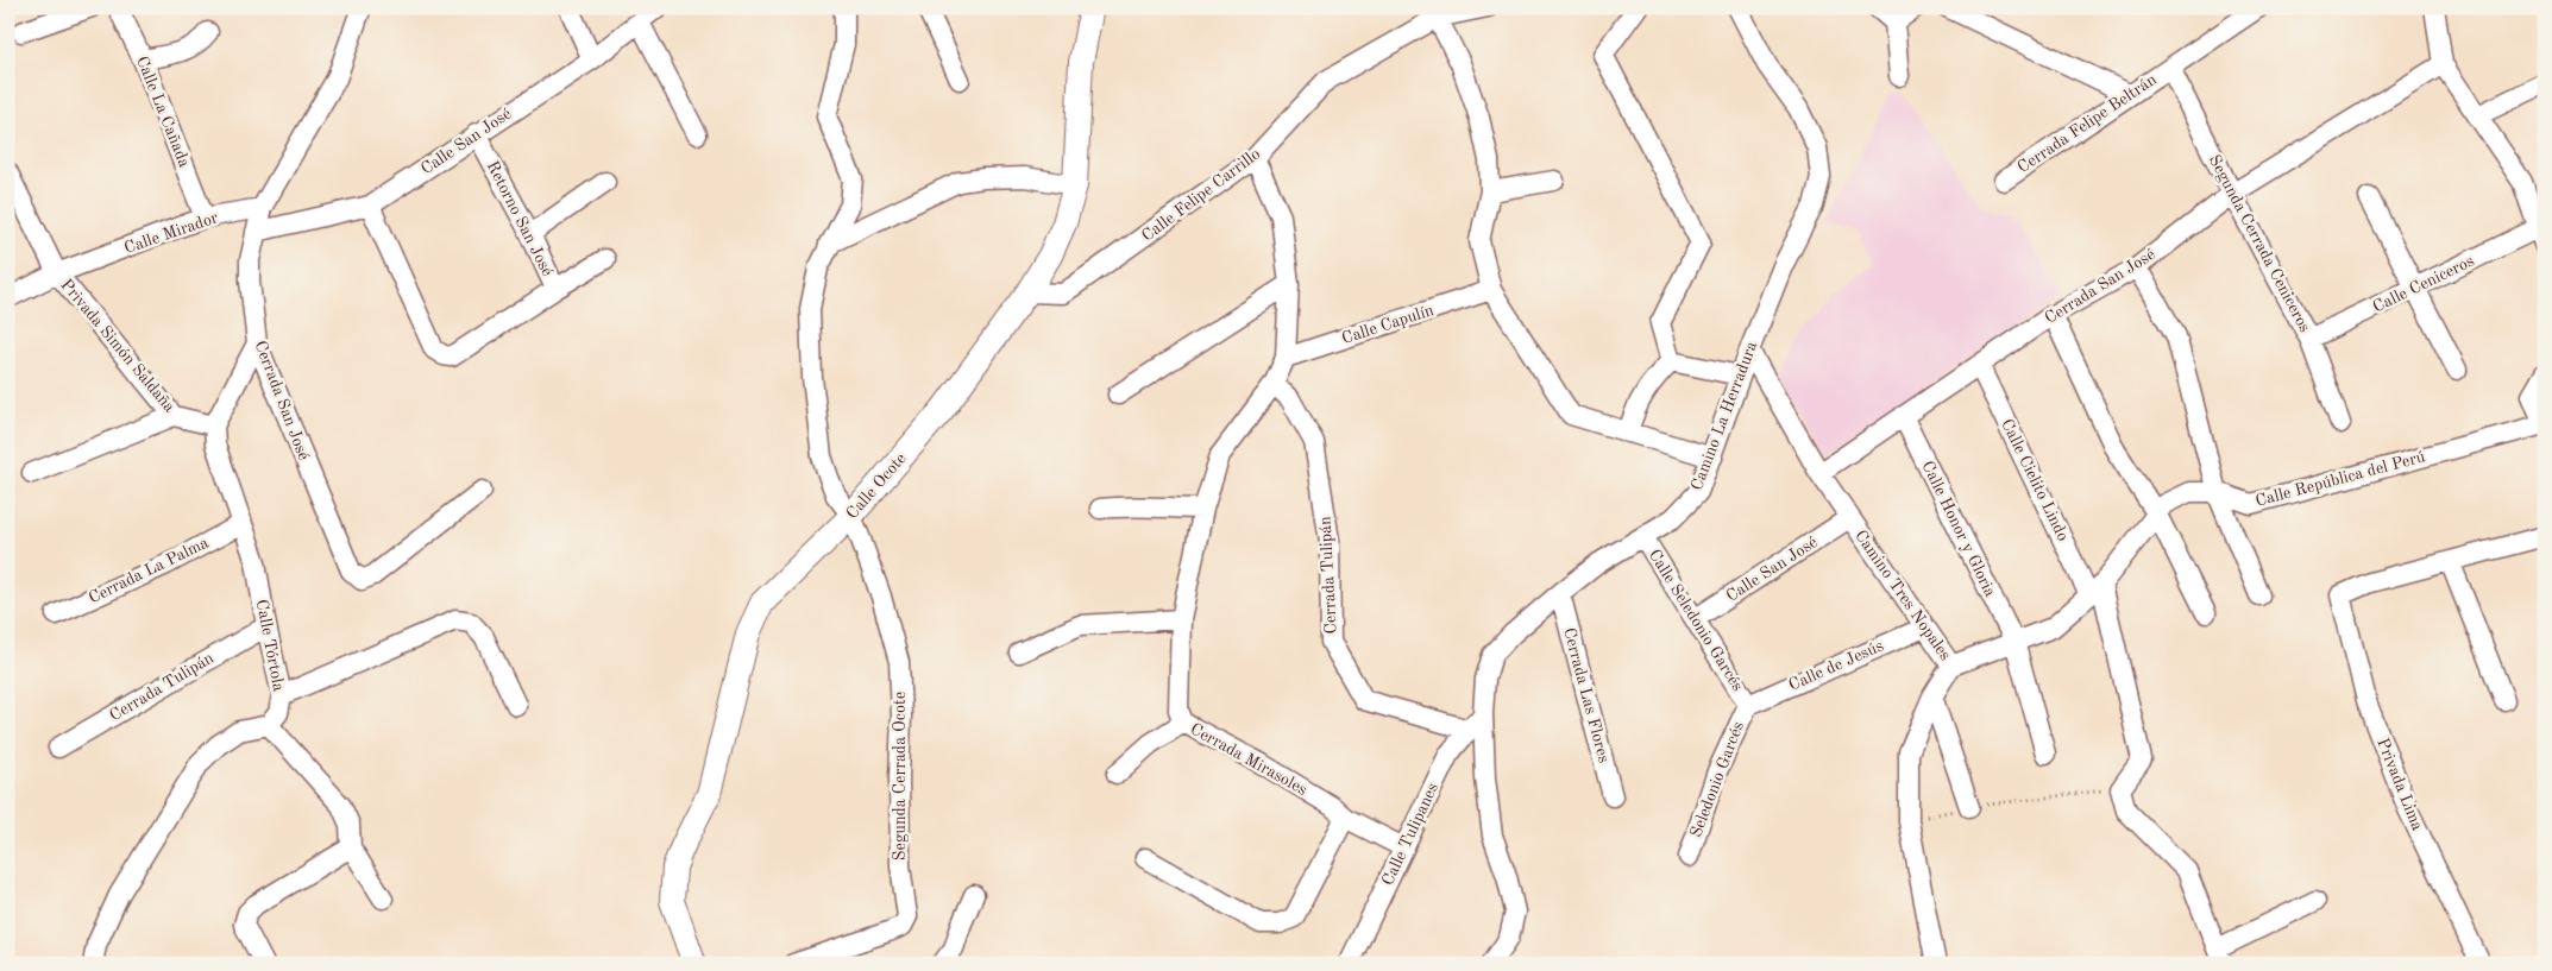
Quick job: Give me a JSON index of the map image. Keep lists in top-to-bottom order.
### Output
{
  "streets": {
    "street": [
      "Calle La Cañada",
      "Cerrada Felipe Beltrán",
      "Calle San José",
      "Calle Felipe Carrillo",
      "Retorno San José",
      "Calle Mirador",
      "Segunda Cerrada Ceniceros",
      "Calle Ceniceros",
      "Cerrada San José",
      "Calle Capulín",
      "Privada Simón Saldaña",
      "Camino La Herradura",
      "Calle República del Perú",
      "Calle Cielito Lindo",
      "Calle Ocote",
      "Calle Honor y Gloria",
      "Cerrada La Palma",
      "Cerrada Tulipán",
      "Camino Tres Nopales",
      "Calle Seledonio Garcés",
      "Calle Tórtola",
      "Calle de Jesús",
      "Cerrada Las Flores",
      "Cerrada Mirasoles",
      "Segunda Cerrada Ocote",
      "Seledonio Garcés",
      "Privada Lima",
      "Calle Tulipanes"
    ]
  },
  "crossings": [
    ["Calle La Cañada", "Calle Mirador"],
    ["Cerrada Felipe Beltrán", "Segunda Cerrada Ceniceros"],
    ["Calle San José", "Retorno San José"],
    ["Calle San José", "Cerrada San José"],
    ["Calle San José", "Camino Tres Nopales"],
    ["Calle San José", "Calle Seledonio Garcés"],
    ["Calle Felipe Carrillo", "Calle Ocote"],
    ["Calle Mirador", "Cerrada San José"],
    ["Calle Mirador", "Privada Simón Saldaña"],
    ["Segunda Cerrada Ceniceros", "Calle Ceniceros"],
    ["Segunda Cerrada Ceniceros", "Cerrada San José"],
    ["Cerrada San José", "Calle Cielito Lindo"],
    ["Cerrada San José", "Calle Honor y Gloria"],
    ["Cerrada San José", "Camino Tres Nopales"],
    ["Calle Capulín", "Cerrada Mirasoles"],
    ["Privada Simón Saldaña", "Calle Tórtola"],
    ["Camino La Herradura", "Camino Tres Nopales"],
    ["Camino La Herradura", "Calle Seledonio Garcés"],
    ["Camino La Herradura", "Cerrada Las Flores"],
    ["Camino La Herradura", "Calle Tulipanes"],
    ["Calle República del Perú", "Calle Cielito Lindo"],
    ["Calle República del Perú", "Calle Honor y Gloria"],
    ["Calle República del Perú", "Camino Tres Nopales"],
    ["Calle Ocote", "Segunda Cerrada Ocote"],
    ["Cerrada La Palma", "Calle Tórtola"],
    ["Cerrada Tulipán", "Calle Tórtola"],
    ["Cerrada Tulipán", "Cerrada Mirasoles"],
    ["Cerrada Tulipán", "Calle Tulipanes"],
    ["Camino Tres Nopales", "Calle de Jesús"],
    ["Calle Seledonio Garcés", "Calle de Jesús"],
    ["Calle Seledonio Garcés", "Seledonio Garcés"],
    ["Calle de Jesús", "Seledonio Garcés"],
    ["Cerrada Mirasoles", "Calle Tulipanes"]
  ]
}
